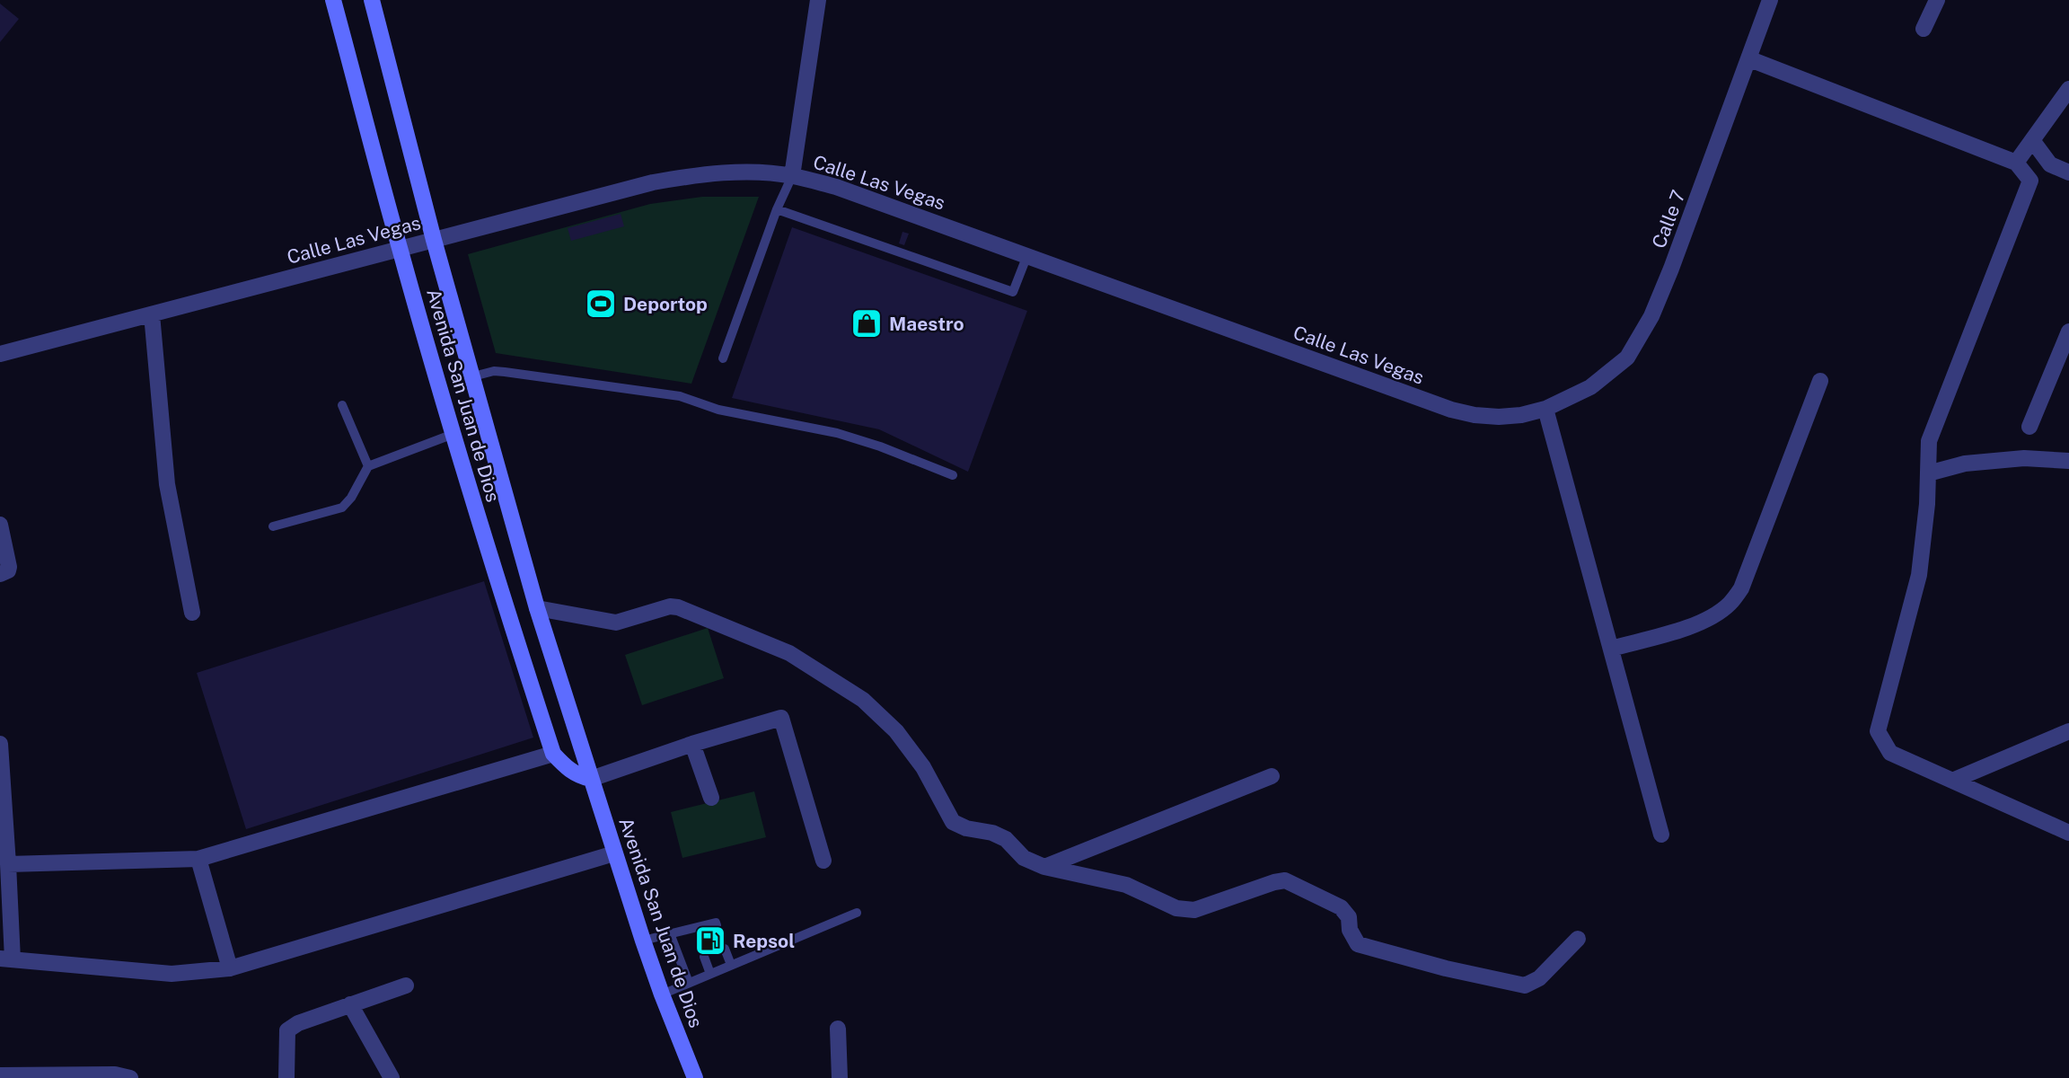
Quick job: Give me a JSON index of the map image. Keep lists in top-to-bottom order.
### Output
{
  "streets": {
    "main road": ["Avenida San Juan de Dios"],
    "street": ["Calle Las Vegas", "Calle 7"]
  },
  "crossings": [
    ["Calle Las Vegas", "Calle 7"],
    ["Calle Las Vegas", "Avenida San Juan de Dios"]
  ],
  "places": {
    "sports": ["Deportop"],
    "shop": ["Maestro"],
    "fuel station": ["Repsol"]
  }
}
